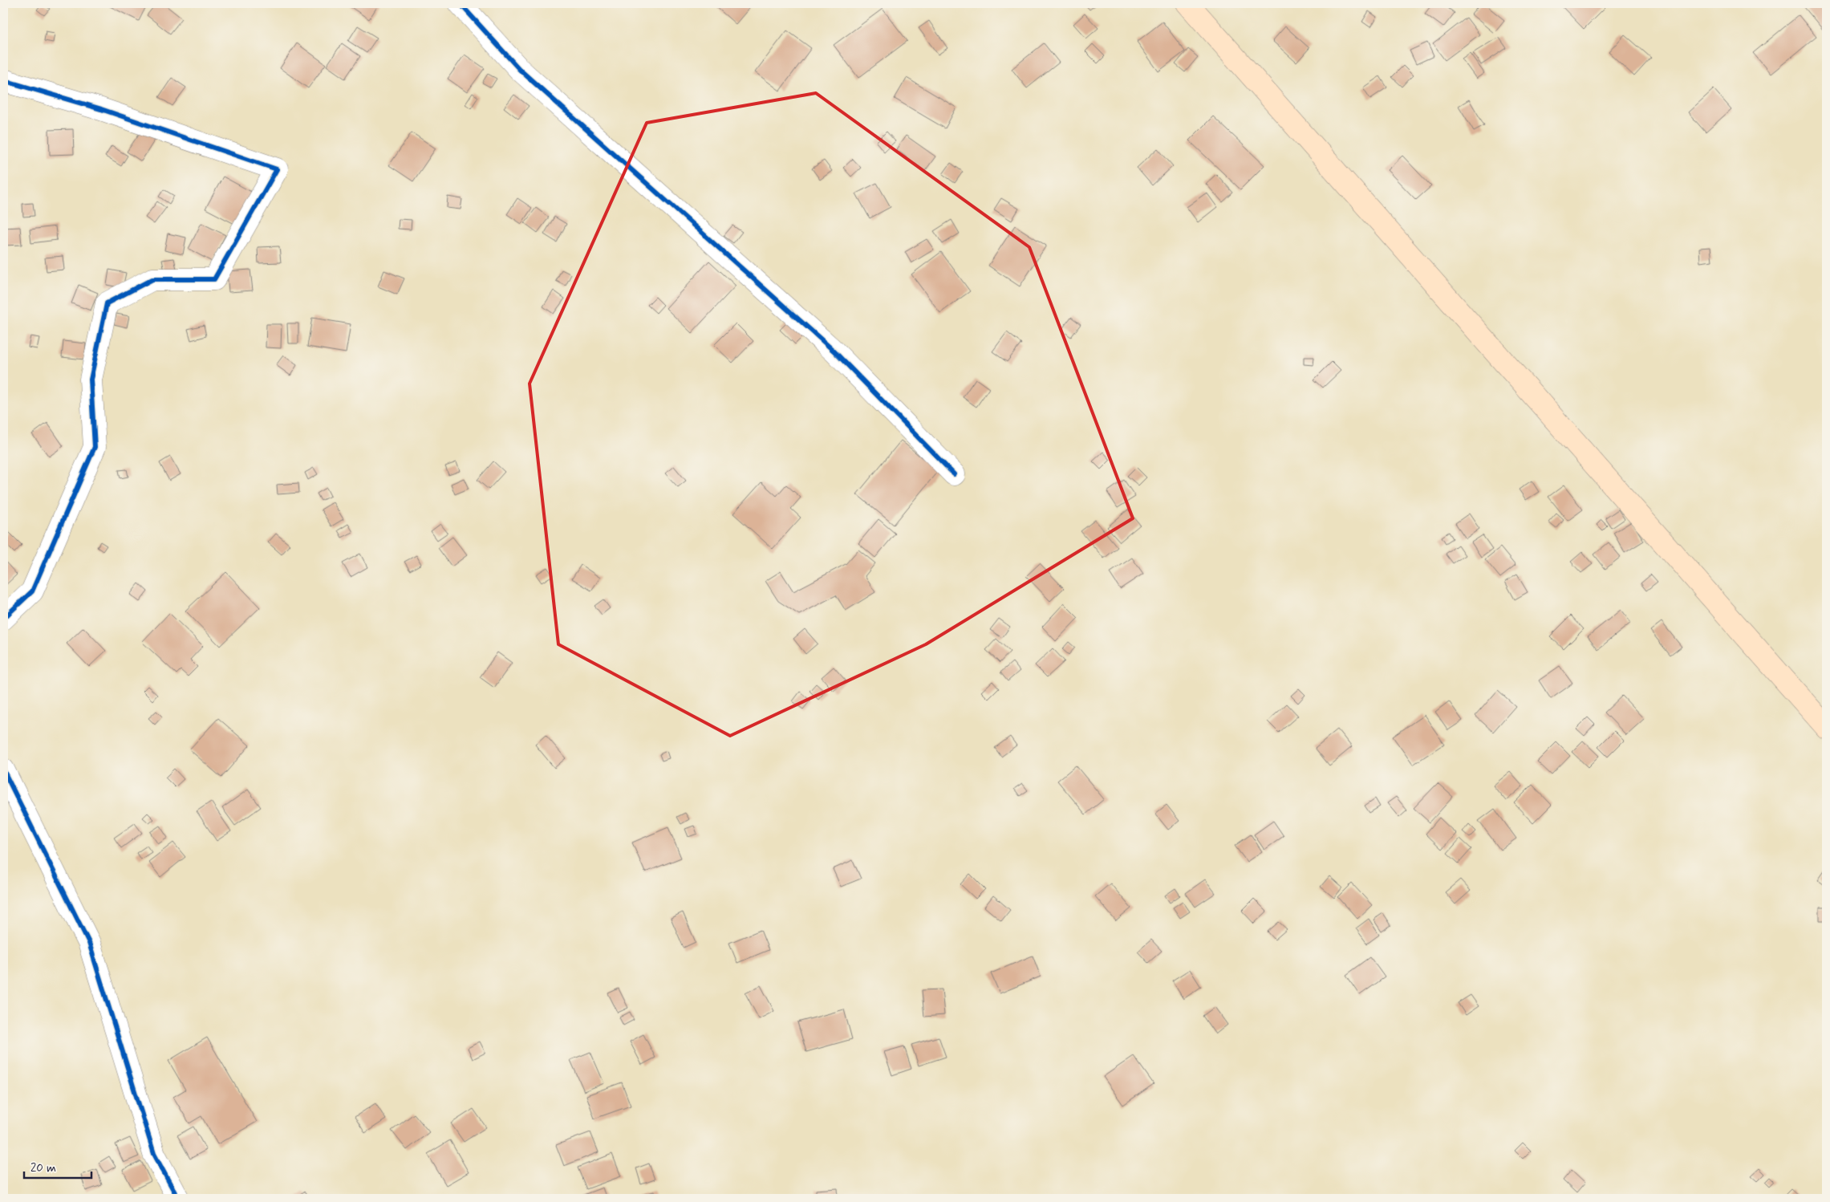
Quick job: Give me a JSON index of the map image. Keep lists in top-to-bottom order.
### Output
{
  "scale_bar": "20 m"
}
